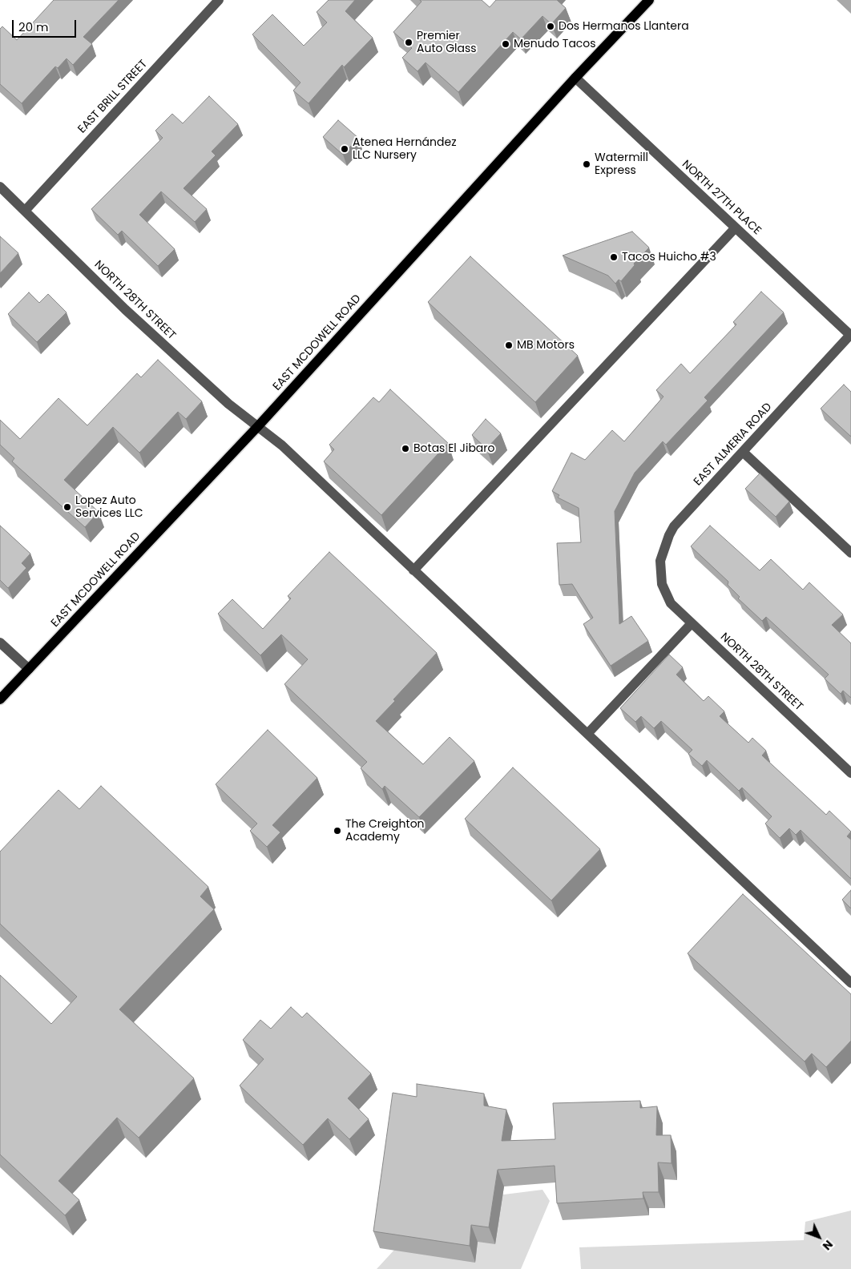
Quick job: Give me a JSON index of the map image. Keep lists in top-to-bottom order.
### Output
{
  "streets": {
    "main road": ["EAST MCDOWELL ROAD"],
    "street": [
      "EAST BRILL STREET",
      "NORTH 27TH PLACE",
      "NORTH 28TH STREET",
      "EAST ALMERIA ROAD"
    ]
  },
  "crossings": [
    ["EAST BRILL STREET", "NORTH 28TH STREET"],
    ["NORTH 27TH PLACE", "EAST MCDOWELL ROAD"],
    ["NORTH 27TH PLACE", "EAST ALMERIA ROAD"],
    ["NORTH 28TH STREET", "EAST MCDOWELL ROAD"],
    ["NORTH 28TH STREET", "EAST ALMERIA ROAD"]
  ],
  "places": [
    "Dos Hermanos Llantera",
    "Premier Auto Glass",
    "Menudo Tacos",
    "Atenea Hernández LLC Nursery",
    "Watermill Express",
    "Tacos Huicho #3",
    "MB Motors",
    "Botas El Jibaro",
    "Lopez Auto Services LLC",
    "The Creighton Academy"
  ],
  "scale_bar": "20 m",
  "north": "bottom right"
}
